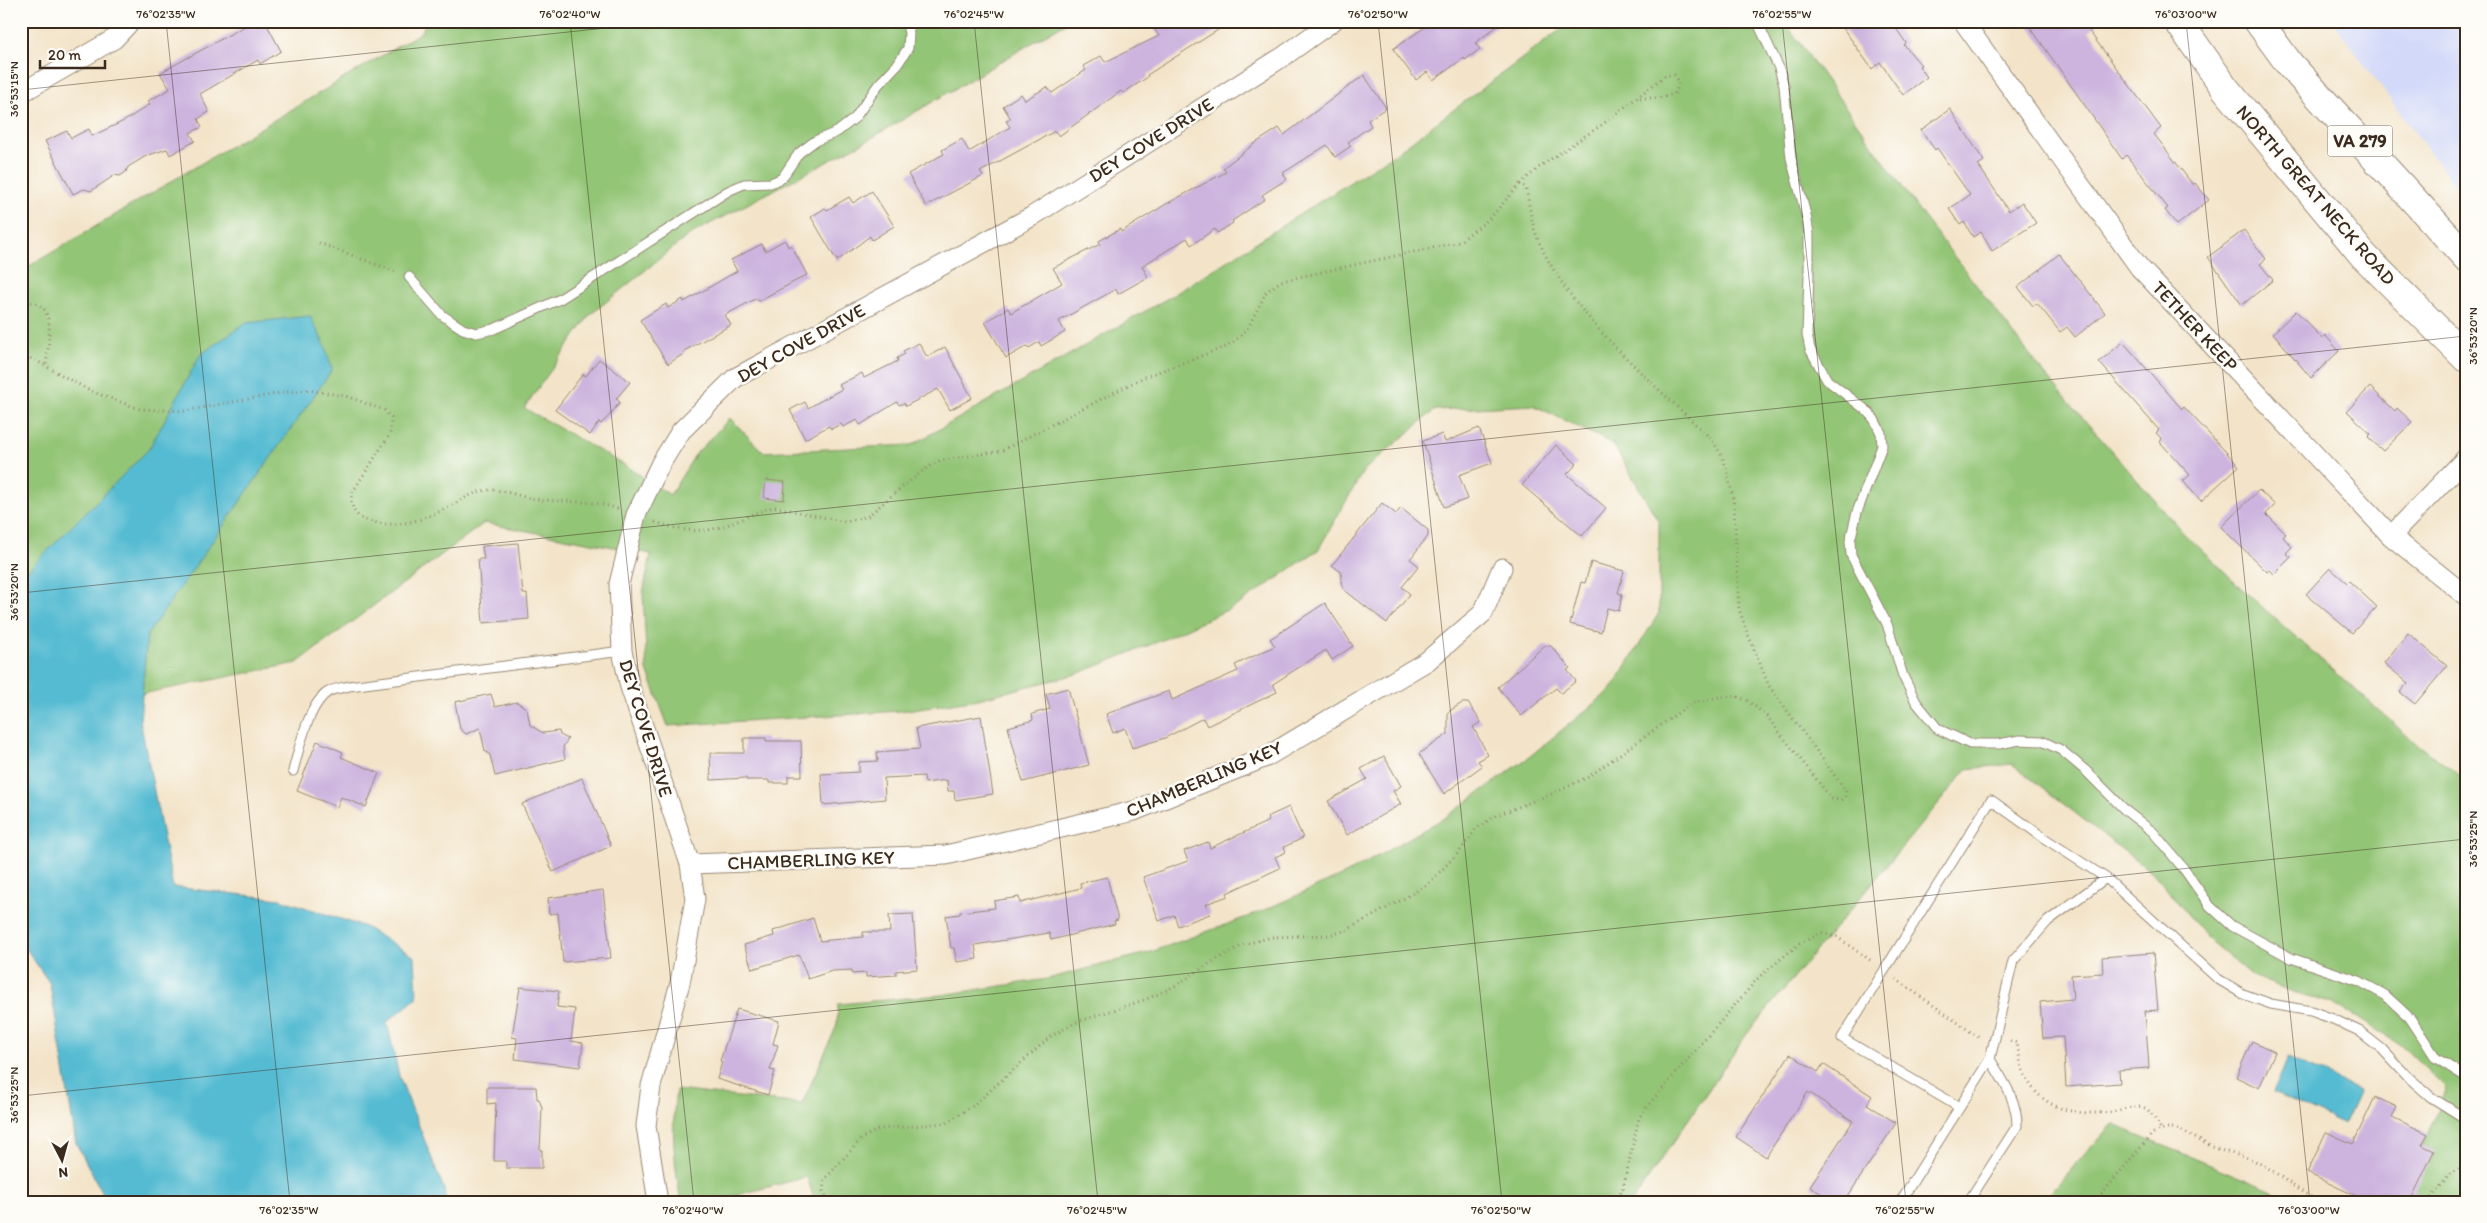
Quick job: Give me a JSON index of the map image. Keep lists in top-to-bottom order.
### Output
{
  "streets": {
    "main road": ["VA 279", "NORTH GREAT NECK ROAD"],
    "street": ["DEY COVE DRIVE", "TETHER KEEP", "CHAMBERLING KEY"]
  },
  "crossings": [
    ["DEY COVE DRIVE", "CHAMBERLING KEY"]
  ],
  "scale_bar": "20 m",
  "north": "bottom",
  "coordinates": [
    "76°02'35\"W",
    "76°02'40\"W",
    "76°02'45\"W",
    "76°02'50\"W",
    "76°02'55\"W",
    "76°03'00\"W",
    "36°53'15\"N",
    "36°53'20\"N",
    "36°53'25\"N"
  ]
}
